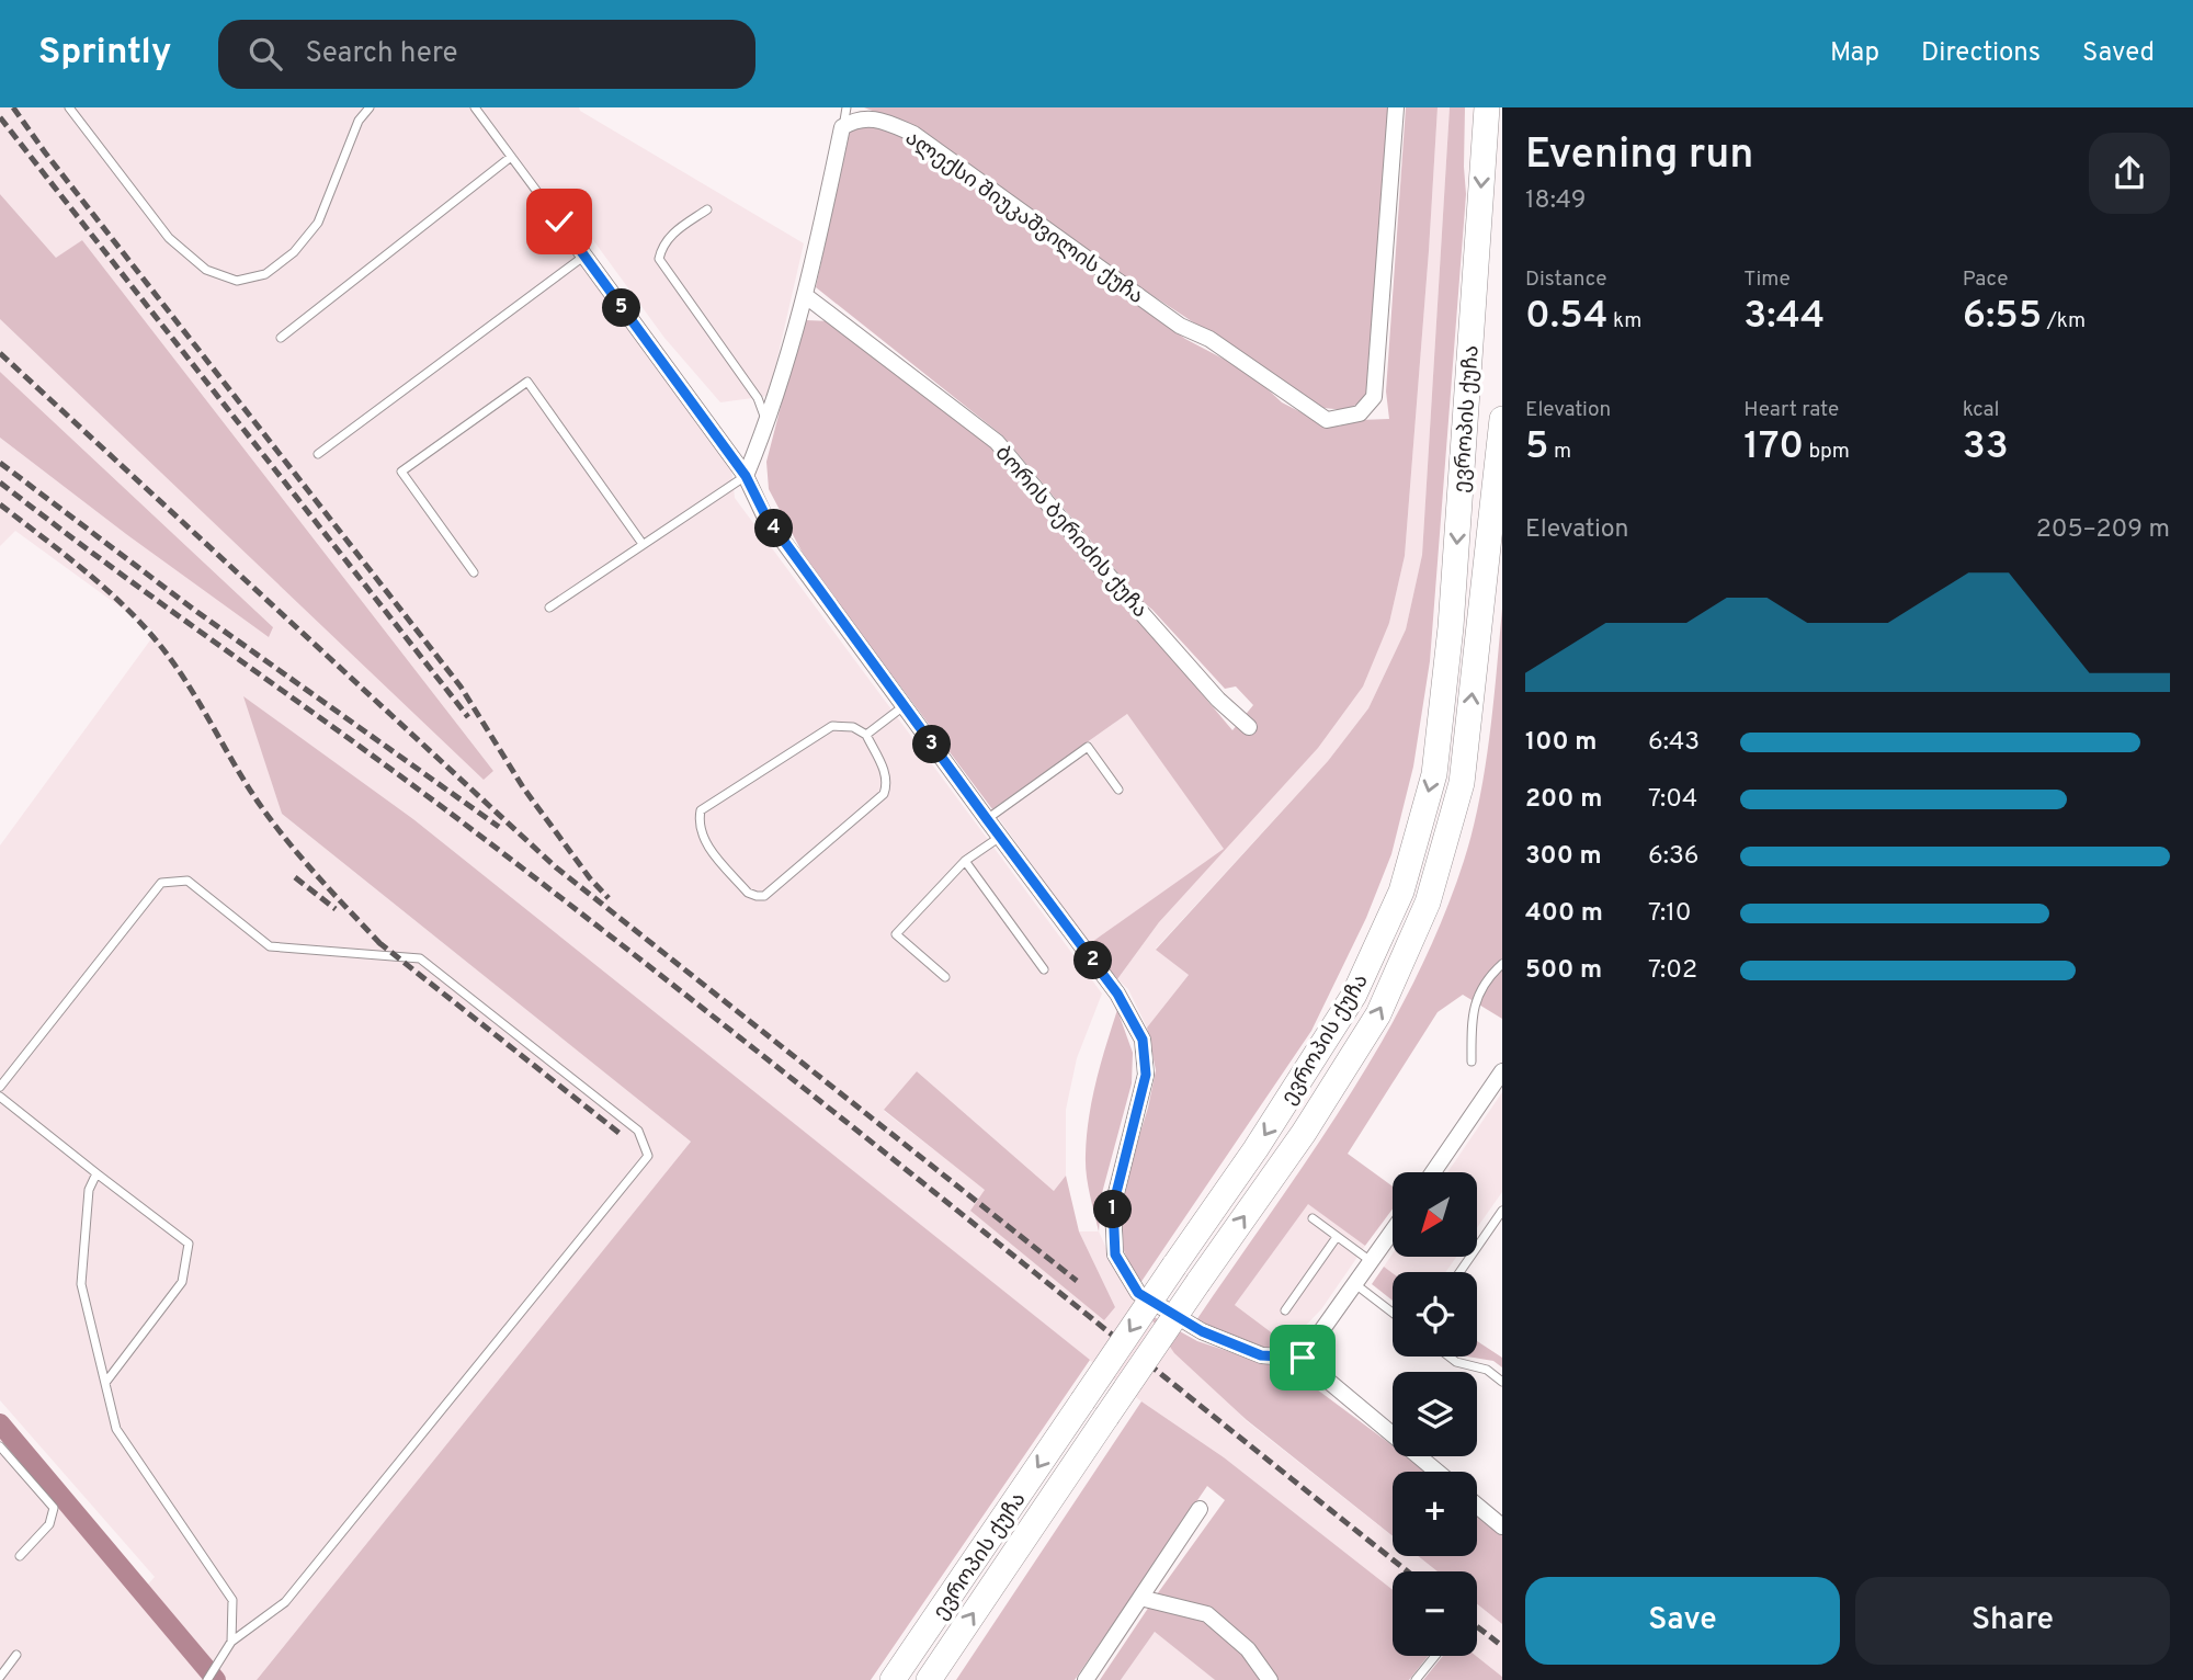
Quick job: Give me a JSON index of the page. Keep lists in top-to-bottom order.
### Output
{
  "streets": {
    "main road": ["ევროპის ქუჩა"],
    "street": ["ალექსი შიუკაშვილის ქუჩა", "ბორის ბერიძის ქუჩა"]
  },
  "north": "bottom left",
  "page": {
    "header": "Sprintly",
    "search": "Search here",
    "nav": ["Map", "Directions", "Saved"],
    "heading": ["Evening run", "18:49"],
    "stats": [
      ["Distance", "0.54 km"],
      ["Time", "3:44"],
      ["Pace", "6:55 /km"],
      ["Elevation", "5 m"],
      ["Heart rate", "170 bpm"],
      ["kcal", "33"]
    ],
    "pins": [
      "5",
      "4",
      "3",
      "2",
      "1"
    ],
    "chart": ["Elevation", "205–209 m"],
    "list": [
      {
        "name": "100 m",
        "note": "6:43"
      },
      {
        "name": "200 m",
        "note": "7:04"
      },
      {
        "name": "300 m",
        "note": "6:36"
      },
      {
        "name": "400 m",
        "note": "7:10"
      },
      {
        "name": "500 m",
        "note": "7:02"
      }
    ],
    "map_buttons": ["+", "−"],
    "buttons": ["Save", "Share"]
  }
}
